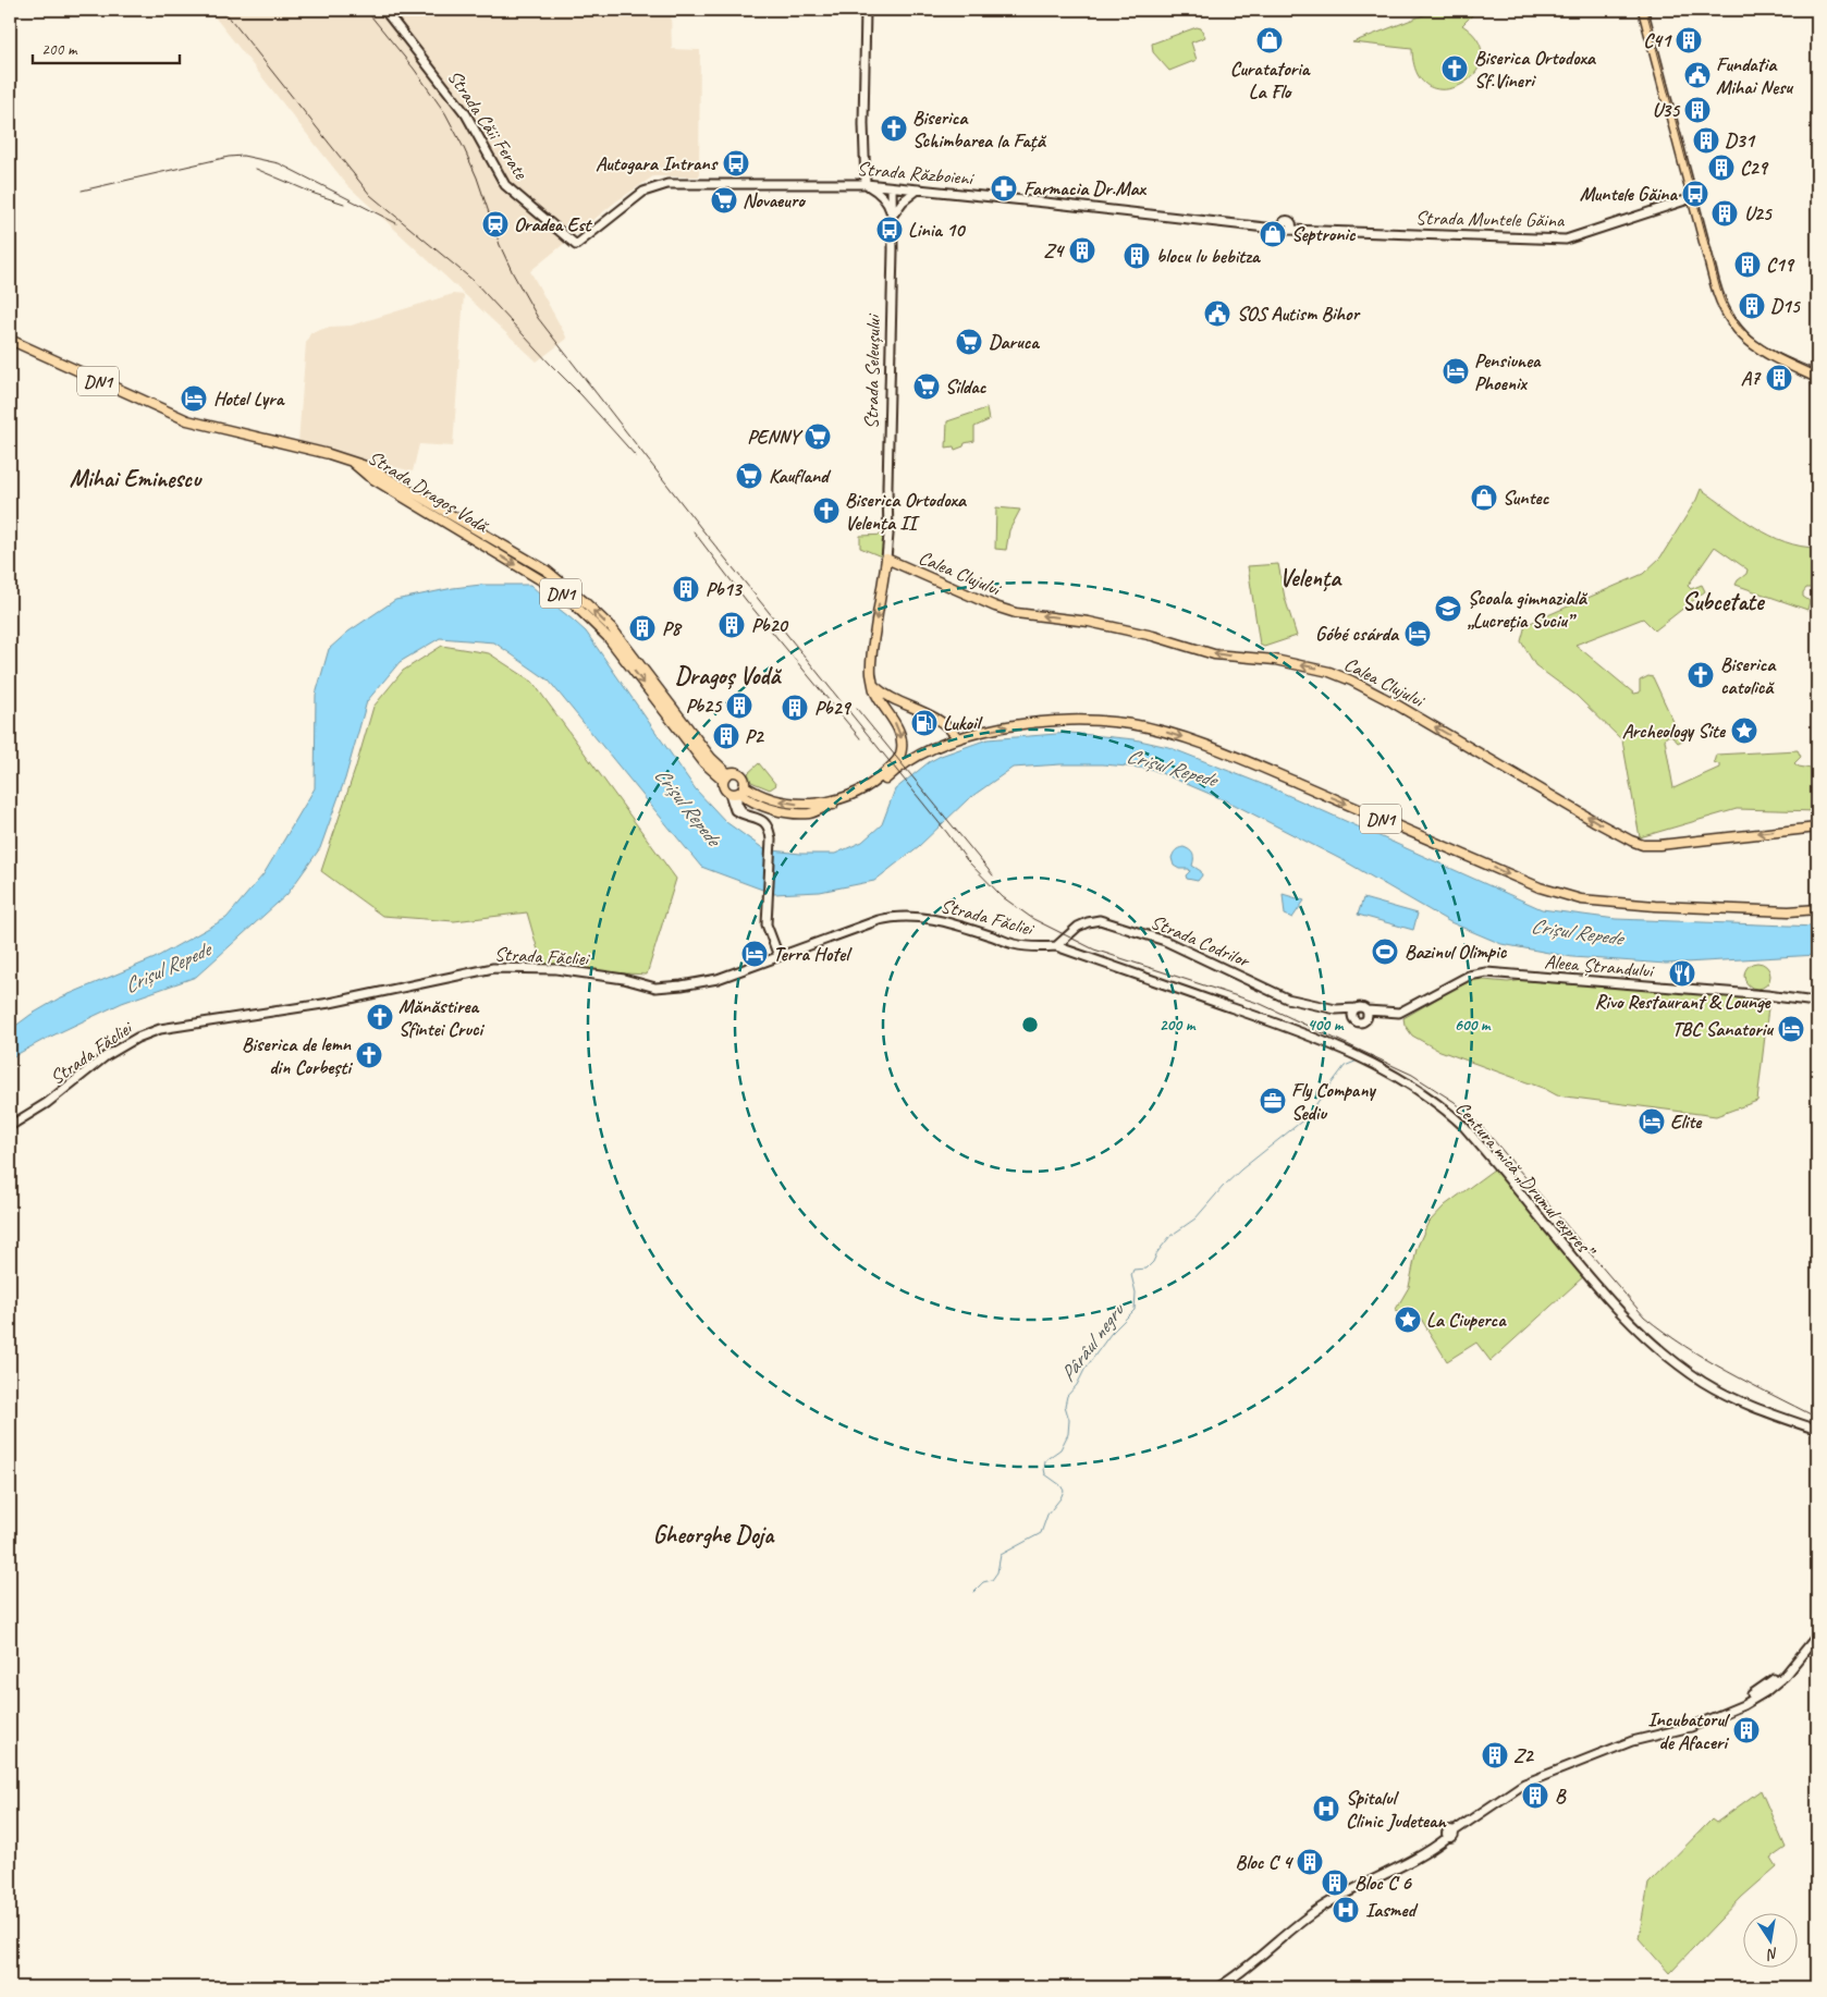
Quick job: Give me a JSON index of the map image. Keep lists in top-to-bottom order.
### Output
{
  "streets": {
    "main road": ["DN1", "Strada Dragoș Vodă", "Calea Clujului"],
    "street": [
      "Strada Căii Ferate",
      "Strada Războieni",
      "Strada Muntele Găina",
      "Strada Seleușului",
      "Strada Făcliei",
      "Strada Codrilor",
      "Aleea Ștrandului",
      "Centura mică „Drumul expres”"
    ]
  },
  "crossings": [
    ["Strada Căii Ferate", "Strada Războieni"],
    ["Strada Războieni", "Strada Muntele Găina"],
    ["Strada Războieni", "Strada Seleușului"],
    ["Strada Seleușului", "DN1"],
    ["Strada Seleușului", "Calea Clujului"],
    ["DN1", "Strada Dragoș Vodă"],
    ["DN1", "Calea Clujului"],
    ["Strada Făcliei", "Strada Codrilor"],
    ["Strada Făcliei", "Centura mică „Drumul expres”"],
    ["Strada Codrilor", "Aleea Ștrandului"],
    ["Strada Codrilor", "Centura mică „Drumul expres”"]
  ],
  "one_way": ["Calea Clujului"],
  "districts": [
    "Mihai Eminescu",
    "Velența",
    "Subcetate",
    "Dragoș Vodă",
    "Gheorghe Doja"
  ],
  "water": ["Crișul Repede", "Pârâul negru"],
  "places": {
    "shop": ["Curatatoria La Flo", "Septronic", "Suntec"],
    "building": [
      "C41",
      "U35",
      "D31",
      "C29",
      "U25",
      "Z4",
      "blocu lu bebitza",
      "C19",
      "D15",
      "A7",
      "Pb13",
      "Pb20",
      "P8",
      "Pb25",
      "Pb29",
      "P2",
      "Incubatorul de Afaceri",
      "Z2",
      "B",
      "Bloc C 4",
      "Bloc C 6"
    ],
    "church": [
      "Biserica Ortodoxa Sf.Vineri",
      "Biserica Schimbarea la Față",
      "Biserica Ortodoxa Velența II",
      "Biserica catolică",
      "Mănăstirea Sfintei Cruci",
      "Biserica de lemn din Corbești"
    ],
    "public building": ["Fundatia Mihai Nesu", "SOS Autism Bihor"],
    "bus stop": ["Autogara Intrans", "Muntele Găina", "Linia 10"],
    "pharmacy": ["Farmacia Dr.Max"],
    "supermarket": [
      "Novaeuro",
      "Daruca",
      "Sildac",
      "PENNY",
      "Kaufland"
    ],
    "station": ["Oradea Est"],
    "hotel": [
      "Pensiunea Phoenix",
      "Hotel Lyra",
      "Góbé csárda",
      "Terra Hotel",
      "TBC Sanatoriu",
      "Elite"
    ],
    "school or university": ["Școala gimnazială „Lucreția Suciu”"],
    "fuel station": ["Lukoil"],
    "place": ["Archeology Site", "La Ciuperca"],
    "sports": ["Bazinul Olimpic"],
    "restaurant": ["Rivo Restaurant & Lounge"],
    "office": ["Fly Company Sediu"],
    "hospital": ["Spitalul Clinic Judetean", "Iasmed"]
  },
  "scale_bar": "200 m",
  "north": "bottom",
  "rings": ["200 m", "400 m", "600 m"]
}
